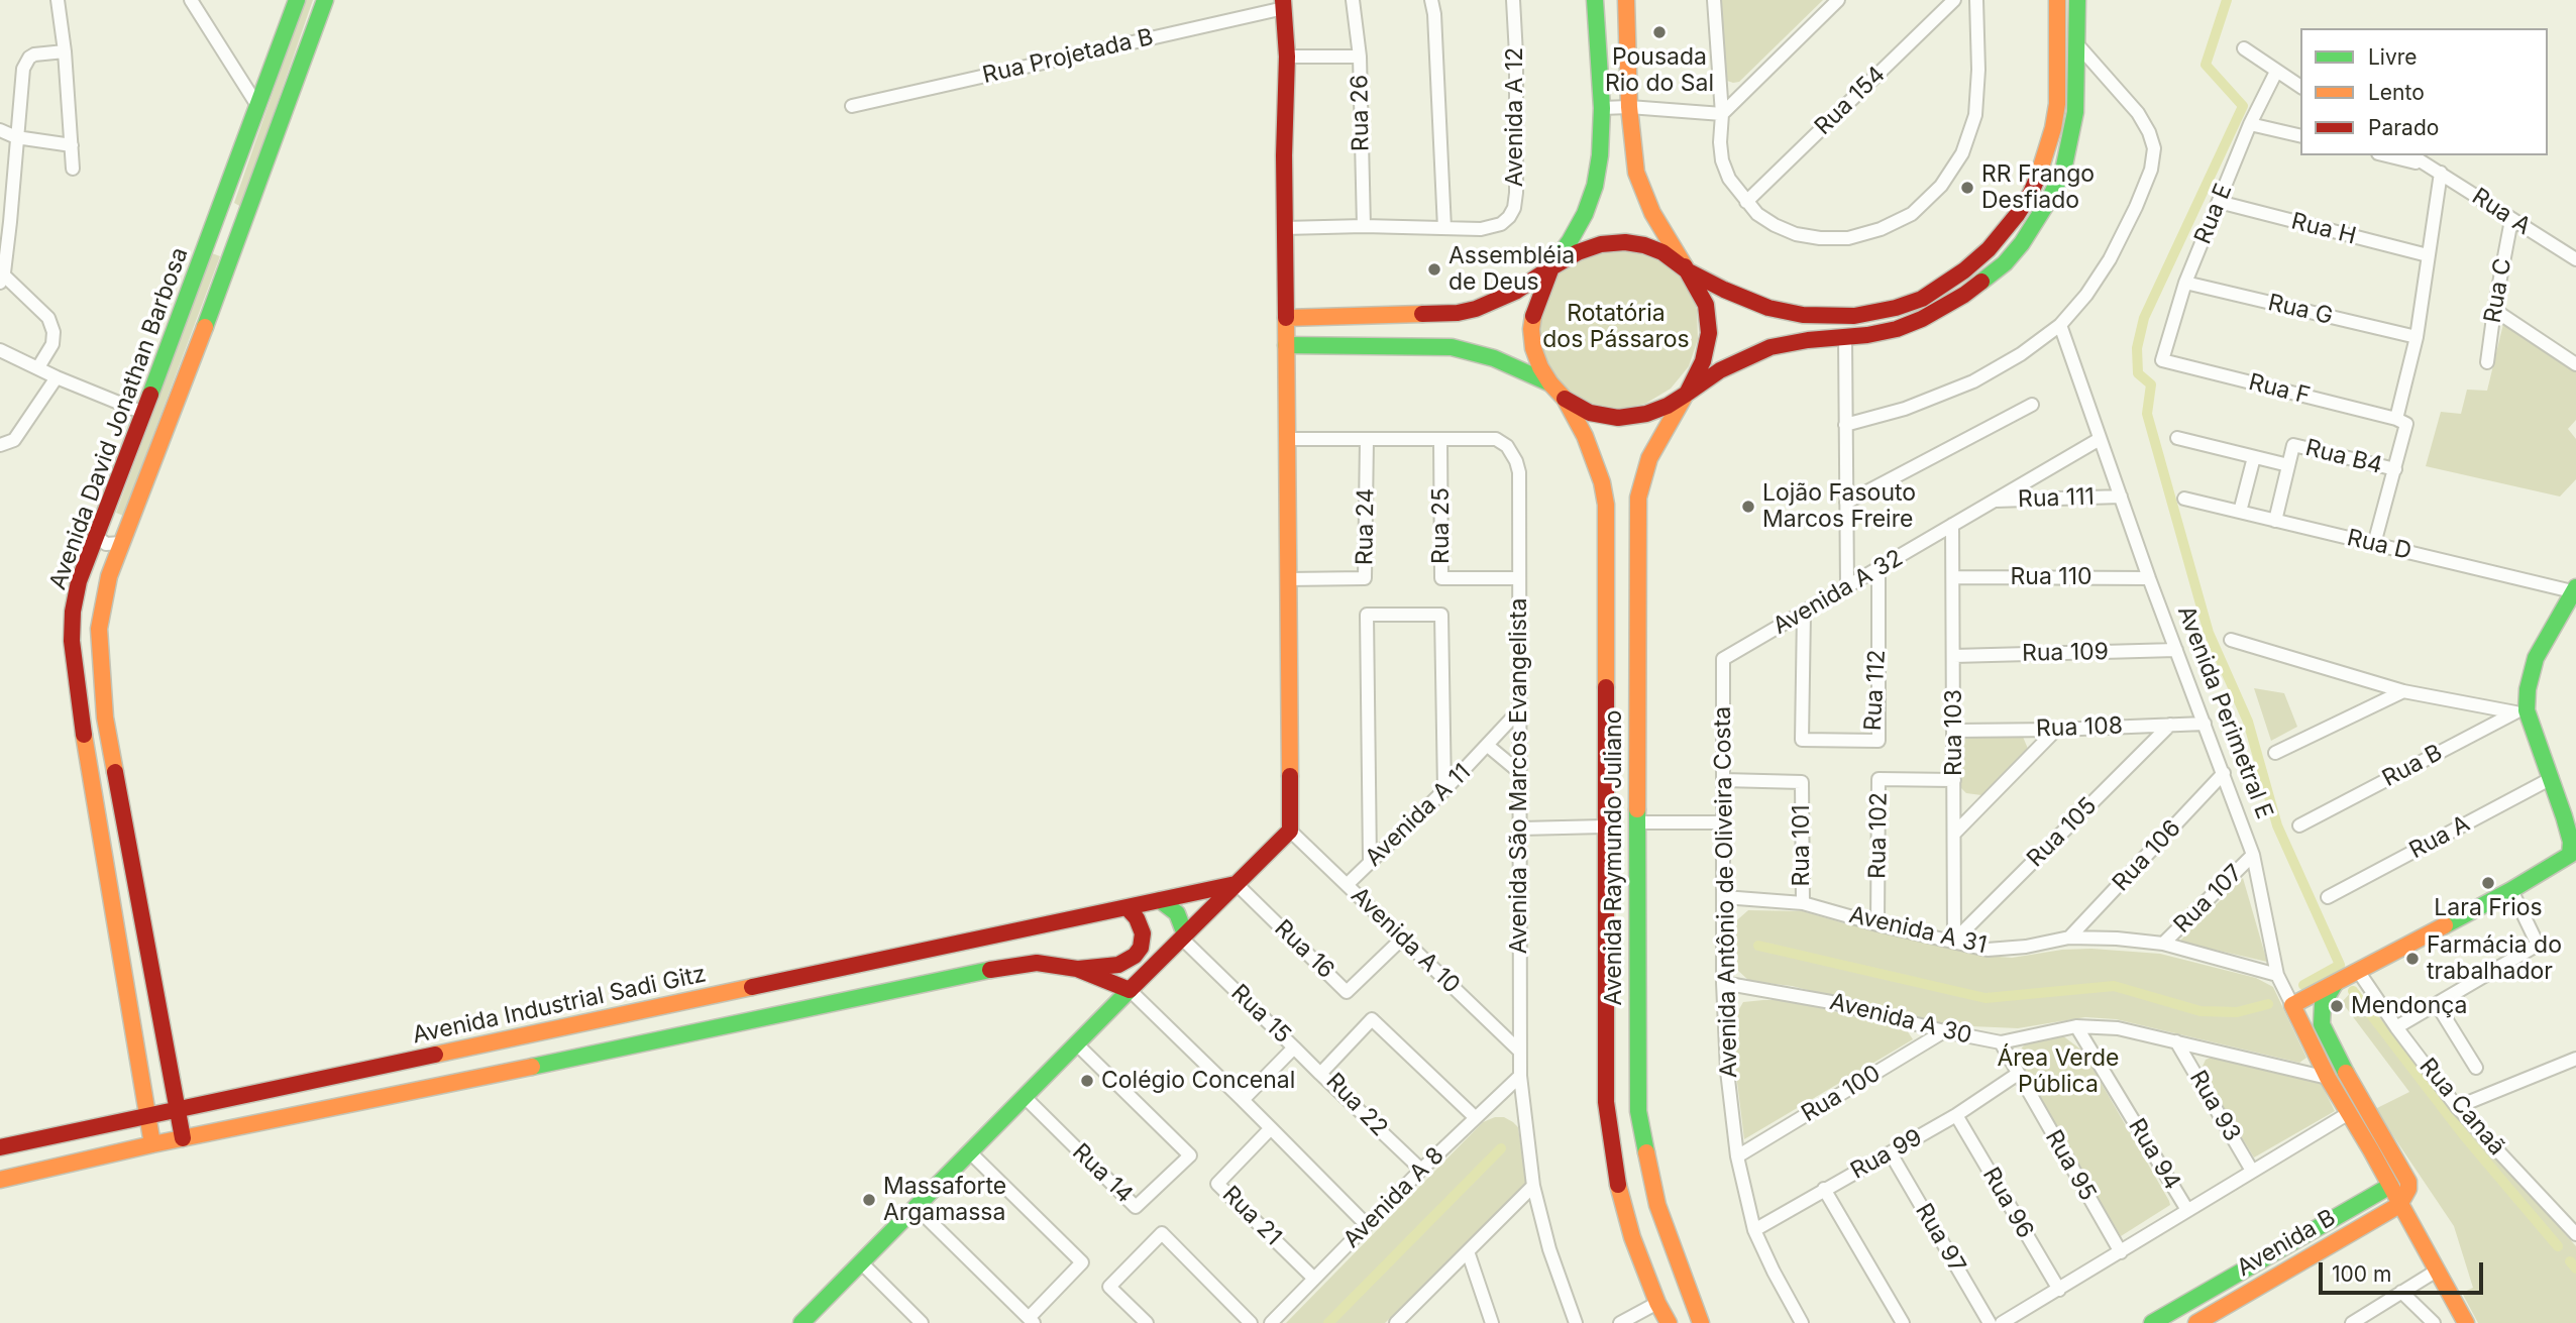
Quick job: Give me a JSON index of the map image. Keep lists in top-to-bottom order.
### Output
{
  "streets": {
    "street": [
      "Rua Projetada B",
      "Rua 154",
      "Rua 26",
      "Avenida A 12",
      "Rua A",
      "Rua E",
      "Rua H",
      "Rua C",
      "Rua G",
      "Rua F",
      "Avenida David Jonathan Barbosa",
      "Rua B4",
      "Rua 111",
      "Rua 25",
      "Rua 24",
      "Rua D",
      "Rua 110",
      "Avenida A 32",
      "Rua 109",
      "Rua 112",
      "Avenida Perimetral E",
      "Rua 108",
      "Rua 103",
      "Rua B",
      "Avenida São Marcos Evangelista",
      "Avenida A 11",
      "Rua 105",
      "Rua 102",
      "Rua 101",
      "Rua 106",
      "Avenida Raymundo Juliano",
      "Avenida Antônio de Oliveira Costa",
      "Rua 107",
      "Avenida A 31",
      "Avenida A 10",
      "Rua 16",
      "Avenida Industrial Sadi Gitz",
      "Rua 15",
      "Avenida A 30",
      "Rua 100",
      "Rua 22",
      "Rua 93",
      "Rua Canaã",
      "Rua 99",
      "Rua 94",
      "Rua 95",
      "Rua 14",
      "Avenida A 8",
      "Rua 96",
      "Rua 21",
      "Rua 97",
      "Avenida B"
    ]
  },
  "crossings": [
    ["Rua 26", "Avenida A 12"],
    ["Rua A", "Rua C"],
    ["Rua E", "Rua H"],
    ["Rua E", "Rua G"],
    ["Rua E", "Rua F"],
    ["Avenida David Jonathan Barbosa", "Avenida Industrial Sadi Gitz"],
    ["Rua 111", "Avenida A 32"],
    ["Rua 111", "Avenida Perimetral E"],
    ["Rua 25", "Avenida São Marcos Evangelista"],
    ["Rua 24", "Avenida São Marcos Evangelista"],
    ["Rua 110", "Avenida Perimetral E"],
    ["Rua 110", "Rua 103"],
    ["Avenida A 32", "Rua 112"],
    ["Avenida A 32", "Avenida Perimetral E"],
    ["Avenida A 32", "Rua 103"],
    ["Avenida A 32", "Avenida Antônio de Oliveira Costa"],
    ["Rua 109", "Avenida Perimetral E"],
    ["Rua 109", "Rua 103"],
    ["Avenida Perimetral E", "Rua 108"],
    ["Avenida Perimetral E", "Rua 106"],
    ["Avenida Perimetral E", "Rua 107"],
    ["Avenida Perimetral E", "Avenida A 31"],
    ["Avenida Perimetral E", "Avenida A 30"],
    ["Avenida Perimetral E", "Avenida B"],
    ["Rua 108", "Rua 103"],
    ["Rua 108", "Rua 105"],
    ["Rua 103", "Rua 105"],
    ["Rua 103", "Rua 102"],
    ["Rua 103", "Avenida A 31"],
    ["Avenida São Marcos Evangelista", "Avenida A 11"],
    ["Avenida São Marcos Evangelista", "Avenida A 10"],
    ["Avenida São Marcos Evangelista", "Avenida A 8"],
    ["Avenida A 11", "Avenida A 10"],
    ["Rua 105", "Avenida A 31"],
    ["Rua 102", "Avenida A 31"],
    ["Rua 101", "Avenida Antônio de Oliveira Costa"],
    ["Rua 101", "Avenida A 31"],
    ["Rua 106", "Avenida A 31"],
    ["Avenida Antônio de Oliveira Costa", "Avenida A 31"],
    ["Avenida Antônio de Oliveira Costa", "Avenida A 30"],
    ["Avenida Antônio de Oliveira Costa", "Rua 100"],
    ["Avenida Antônio de Oliveira Costa", "Rua 99"],
    ["Rua 107", "Avenida A 31"],
    ["Avenida A 10", "Rua 16"],
    ["Rua 16", "Avenida Industrial Sadi Gitz"],
    ["Avenida A 30", "Rua 100"],
    ["Avenida A 30", "Rua 93"],
    ["Avenida A 30", "Rua 94"],
    ["Avenida A 30", "Rua 95"],
    ["Rua 22", "Avenida A 8"],
    ["Rua 99", "Rua 95"],
    ["Rua 99", "Rua 96"],
    ["Rua 99", "Rua 97"],
    ["Avenida A 8", "Rua 21"]
  ],
  "parks": ["Rotatória dos Pássaros", "Área Verde Pública"],
  "places": [
    "Pousada Rio do Sal",
    "RR Frango Desfiado",
    "Assembléia de Deus",
    "Lojão Fasouto Marcos Freire",
    "Lara Frios",
    "Farmácia do trabalhador",
    "Mendonça",
    "Colégio Concenal",
    "Massaforte Argamassa"
  ],
  "legend": ["Livre", "Lento", "Parado"],
  "scale_bar": "100 m"
}
